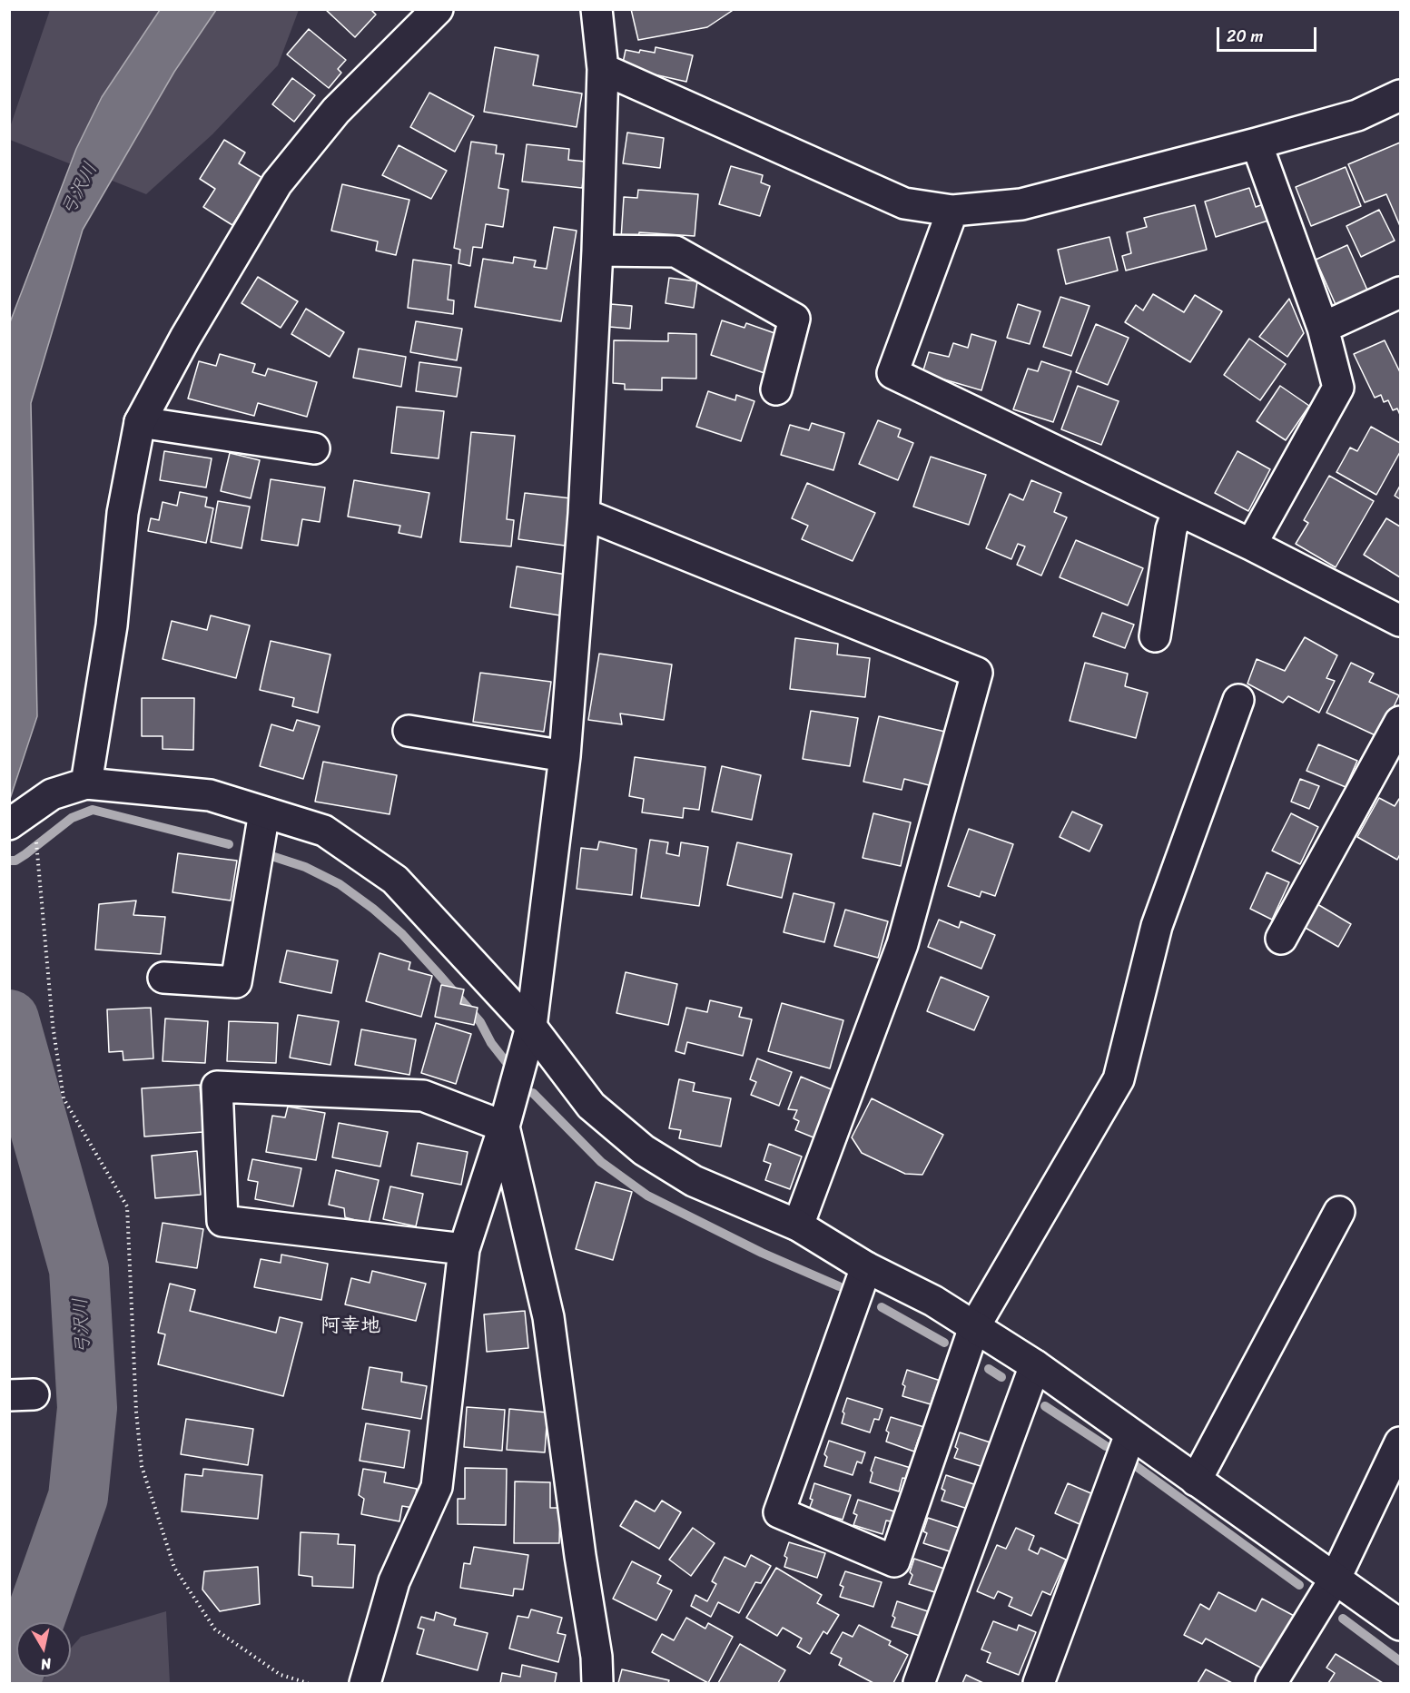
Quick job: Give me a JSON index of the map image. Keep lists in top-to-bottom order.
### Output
{
  "districts": ["阿幸地"],
  "water": ["弓沢川"],
  "scale_bar": "20 m",
  "north": "bottom"
}
